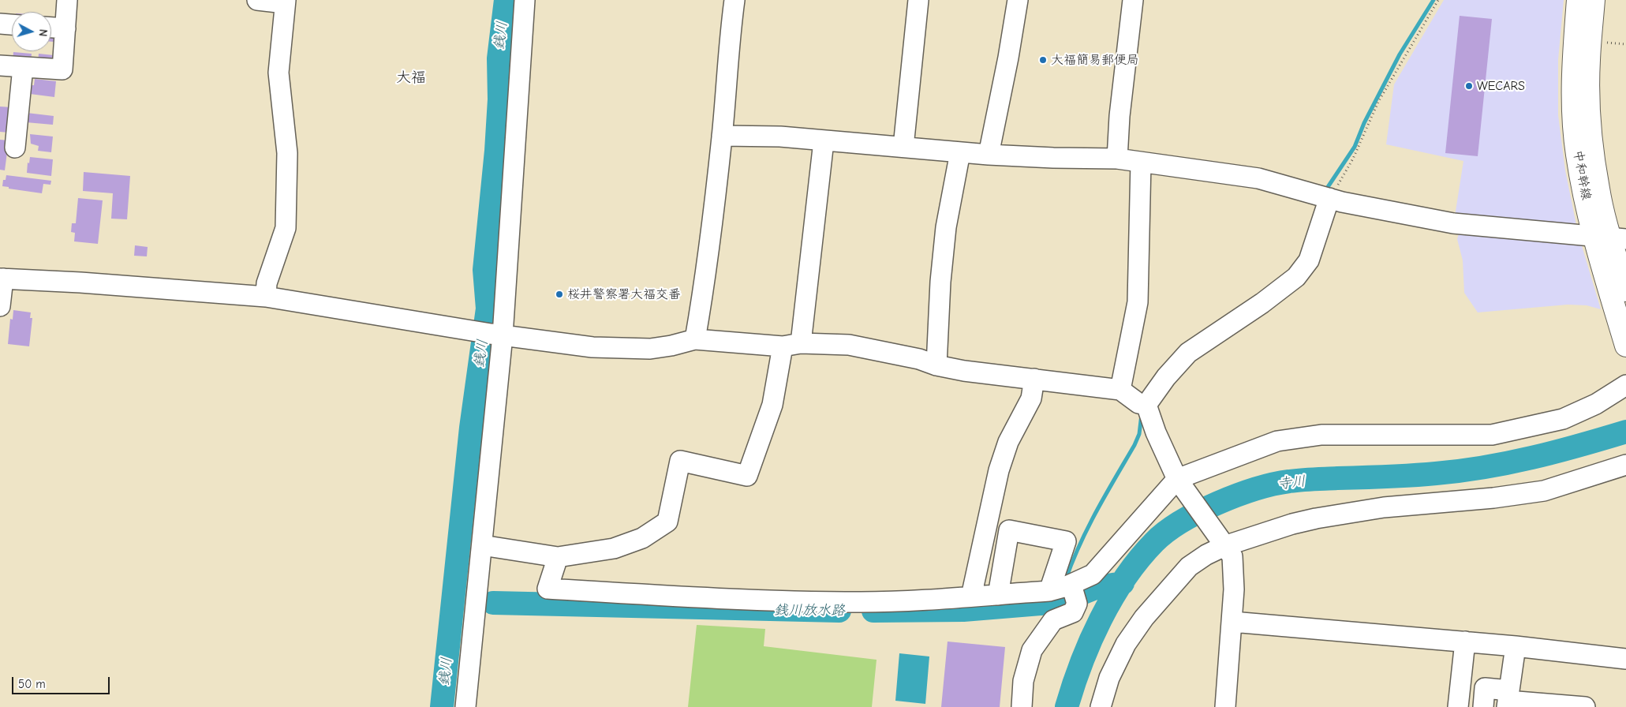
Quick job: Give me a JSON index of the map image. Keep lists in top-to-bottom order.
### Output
{
  "streets": {
    "main road": ["中和幹線"]
  },
  "districts": ["大福"],
  "water": ["銭川", "寺川", "銭川放水路"],
  "places": ["大福簡易郵便局", "WECARS", "桜井警察署大福交番"],
  "scale_bar": "50 m",
  "north": "right"
}
